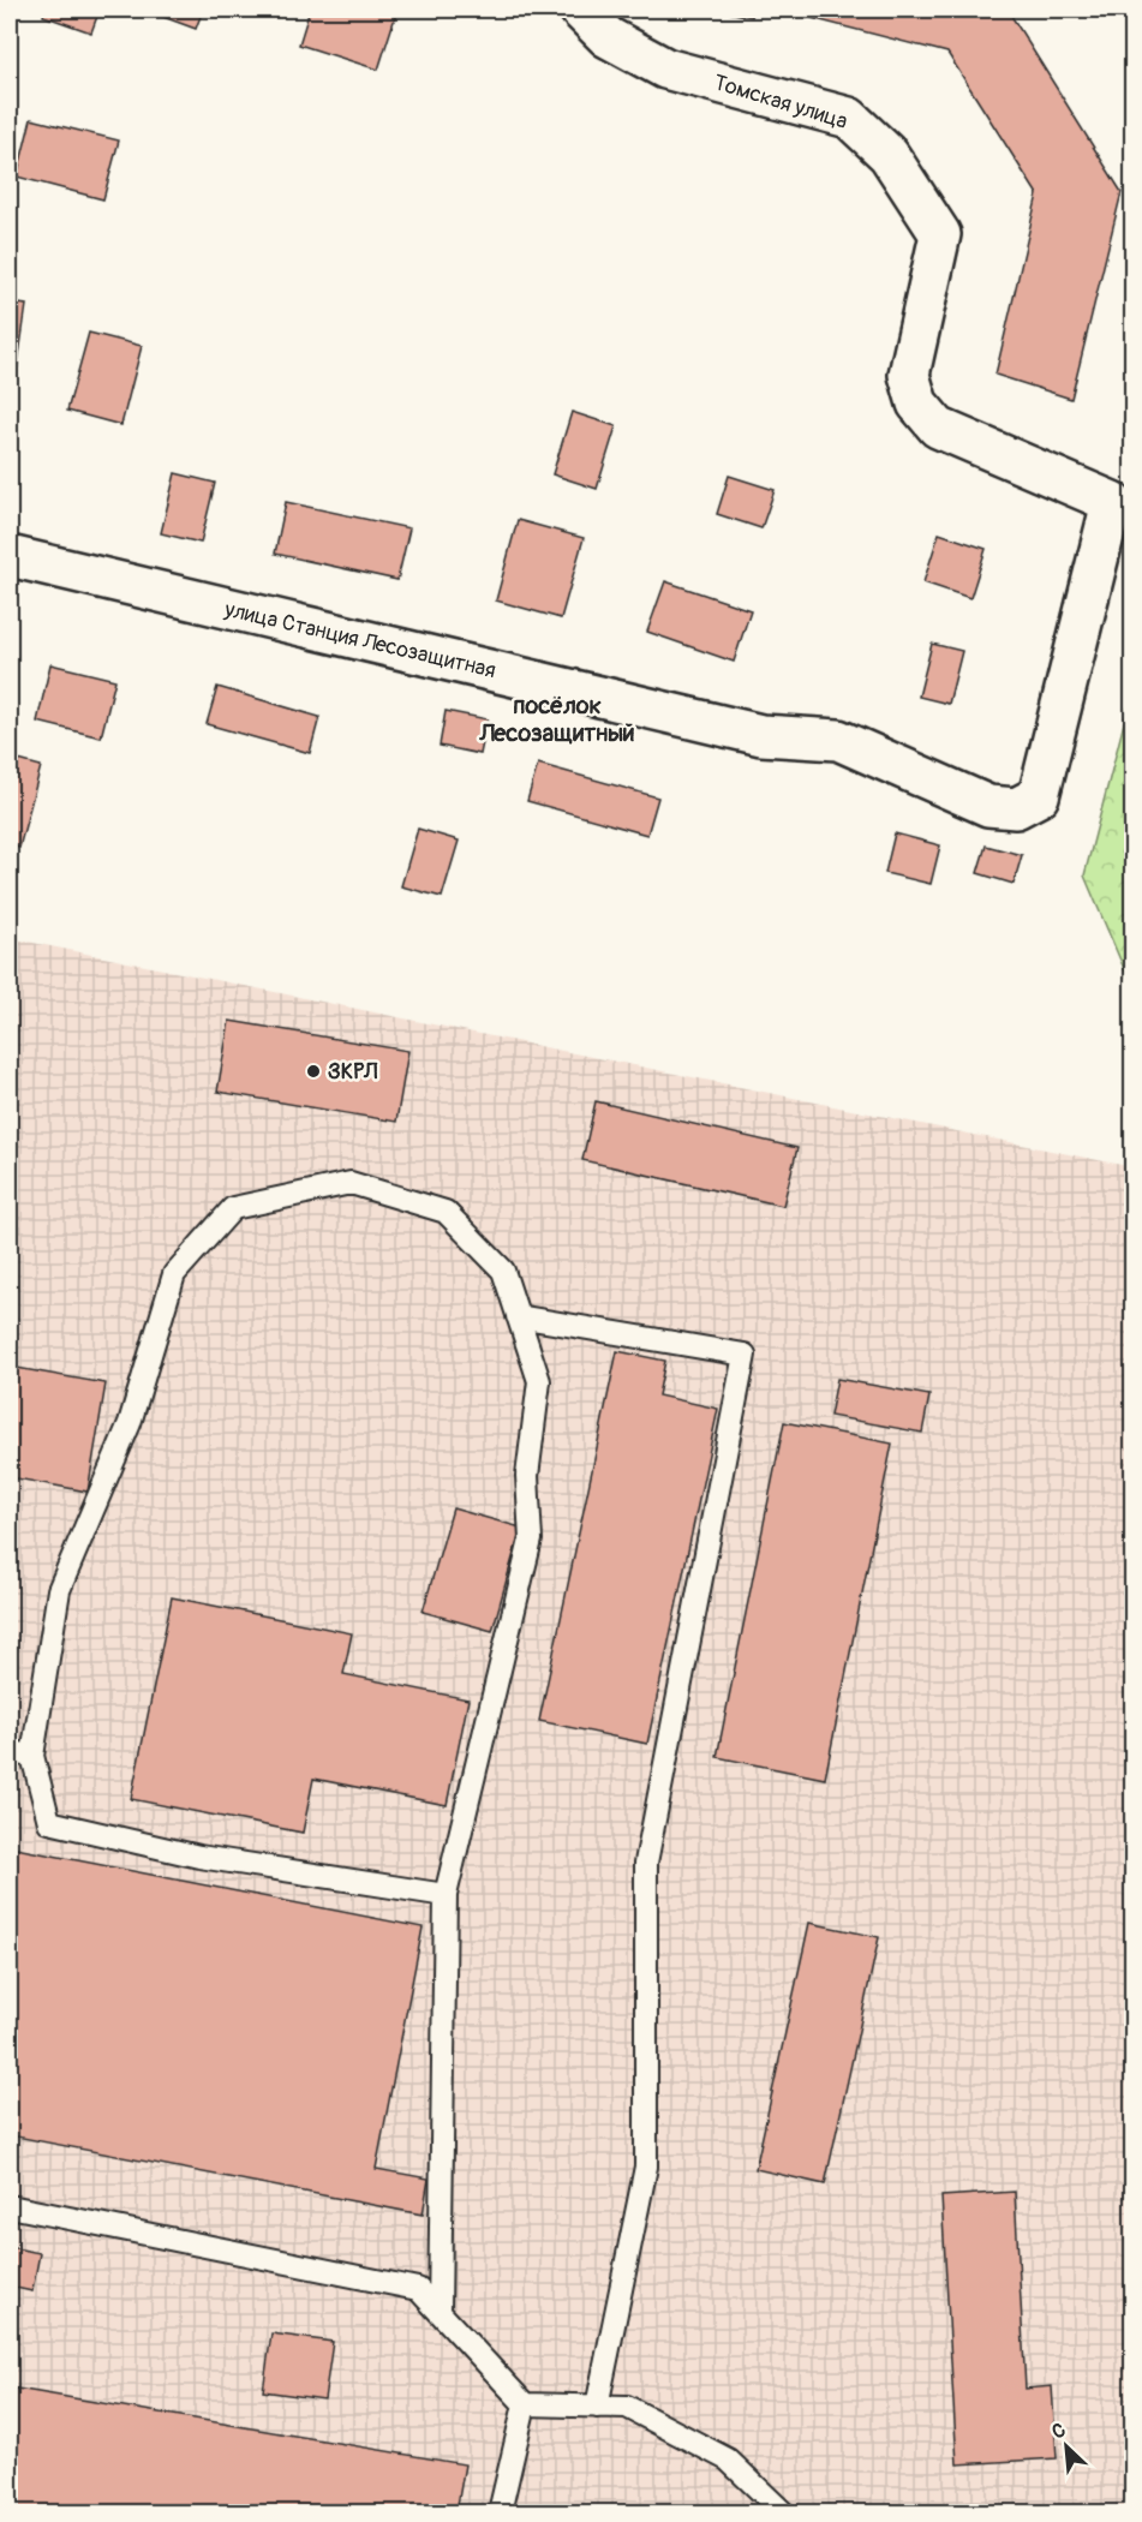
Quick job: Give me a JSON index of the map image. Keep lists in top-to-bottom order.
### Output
{
  "streets": {
    "street": ["Томская улица", "улица Станция Лесозащитная"]
  },
  "crossings": [
    ["Томская улица", "улица Станция Лесозащитная"]
  ],
  "districts": ["посёлок Лесозащитный"],
  "places": ["ЗКРЛ"],
  "north": "top left"
}
